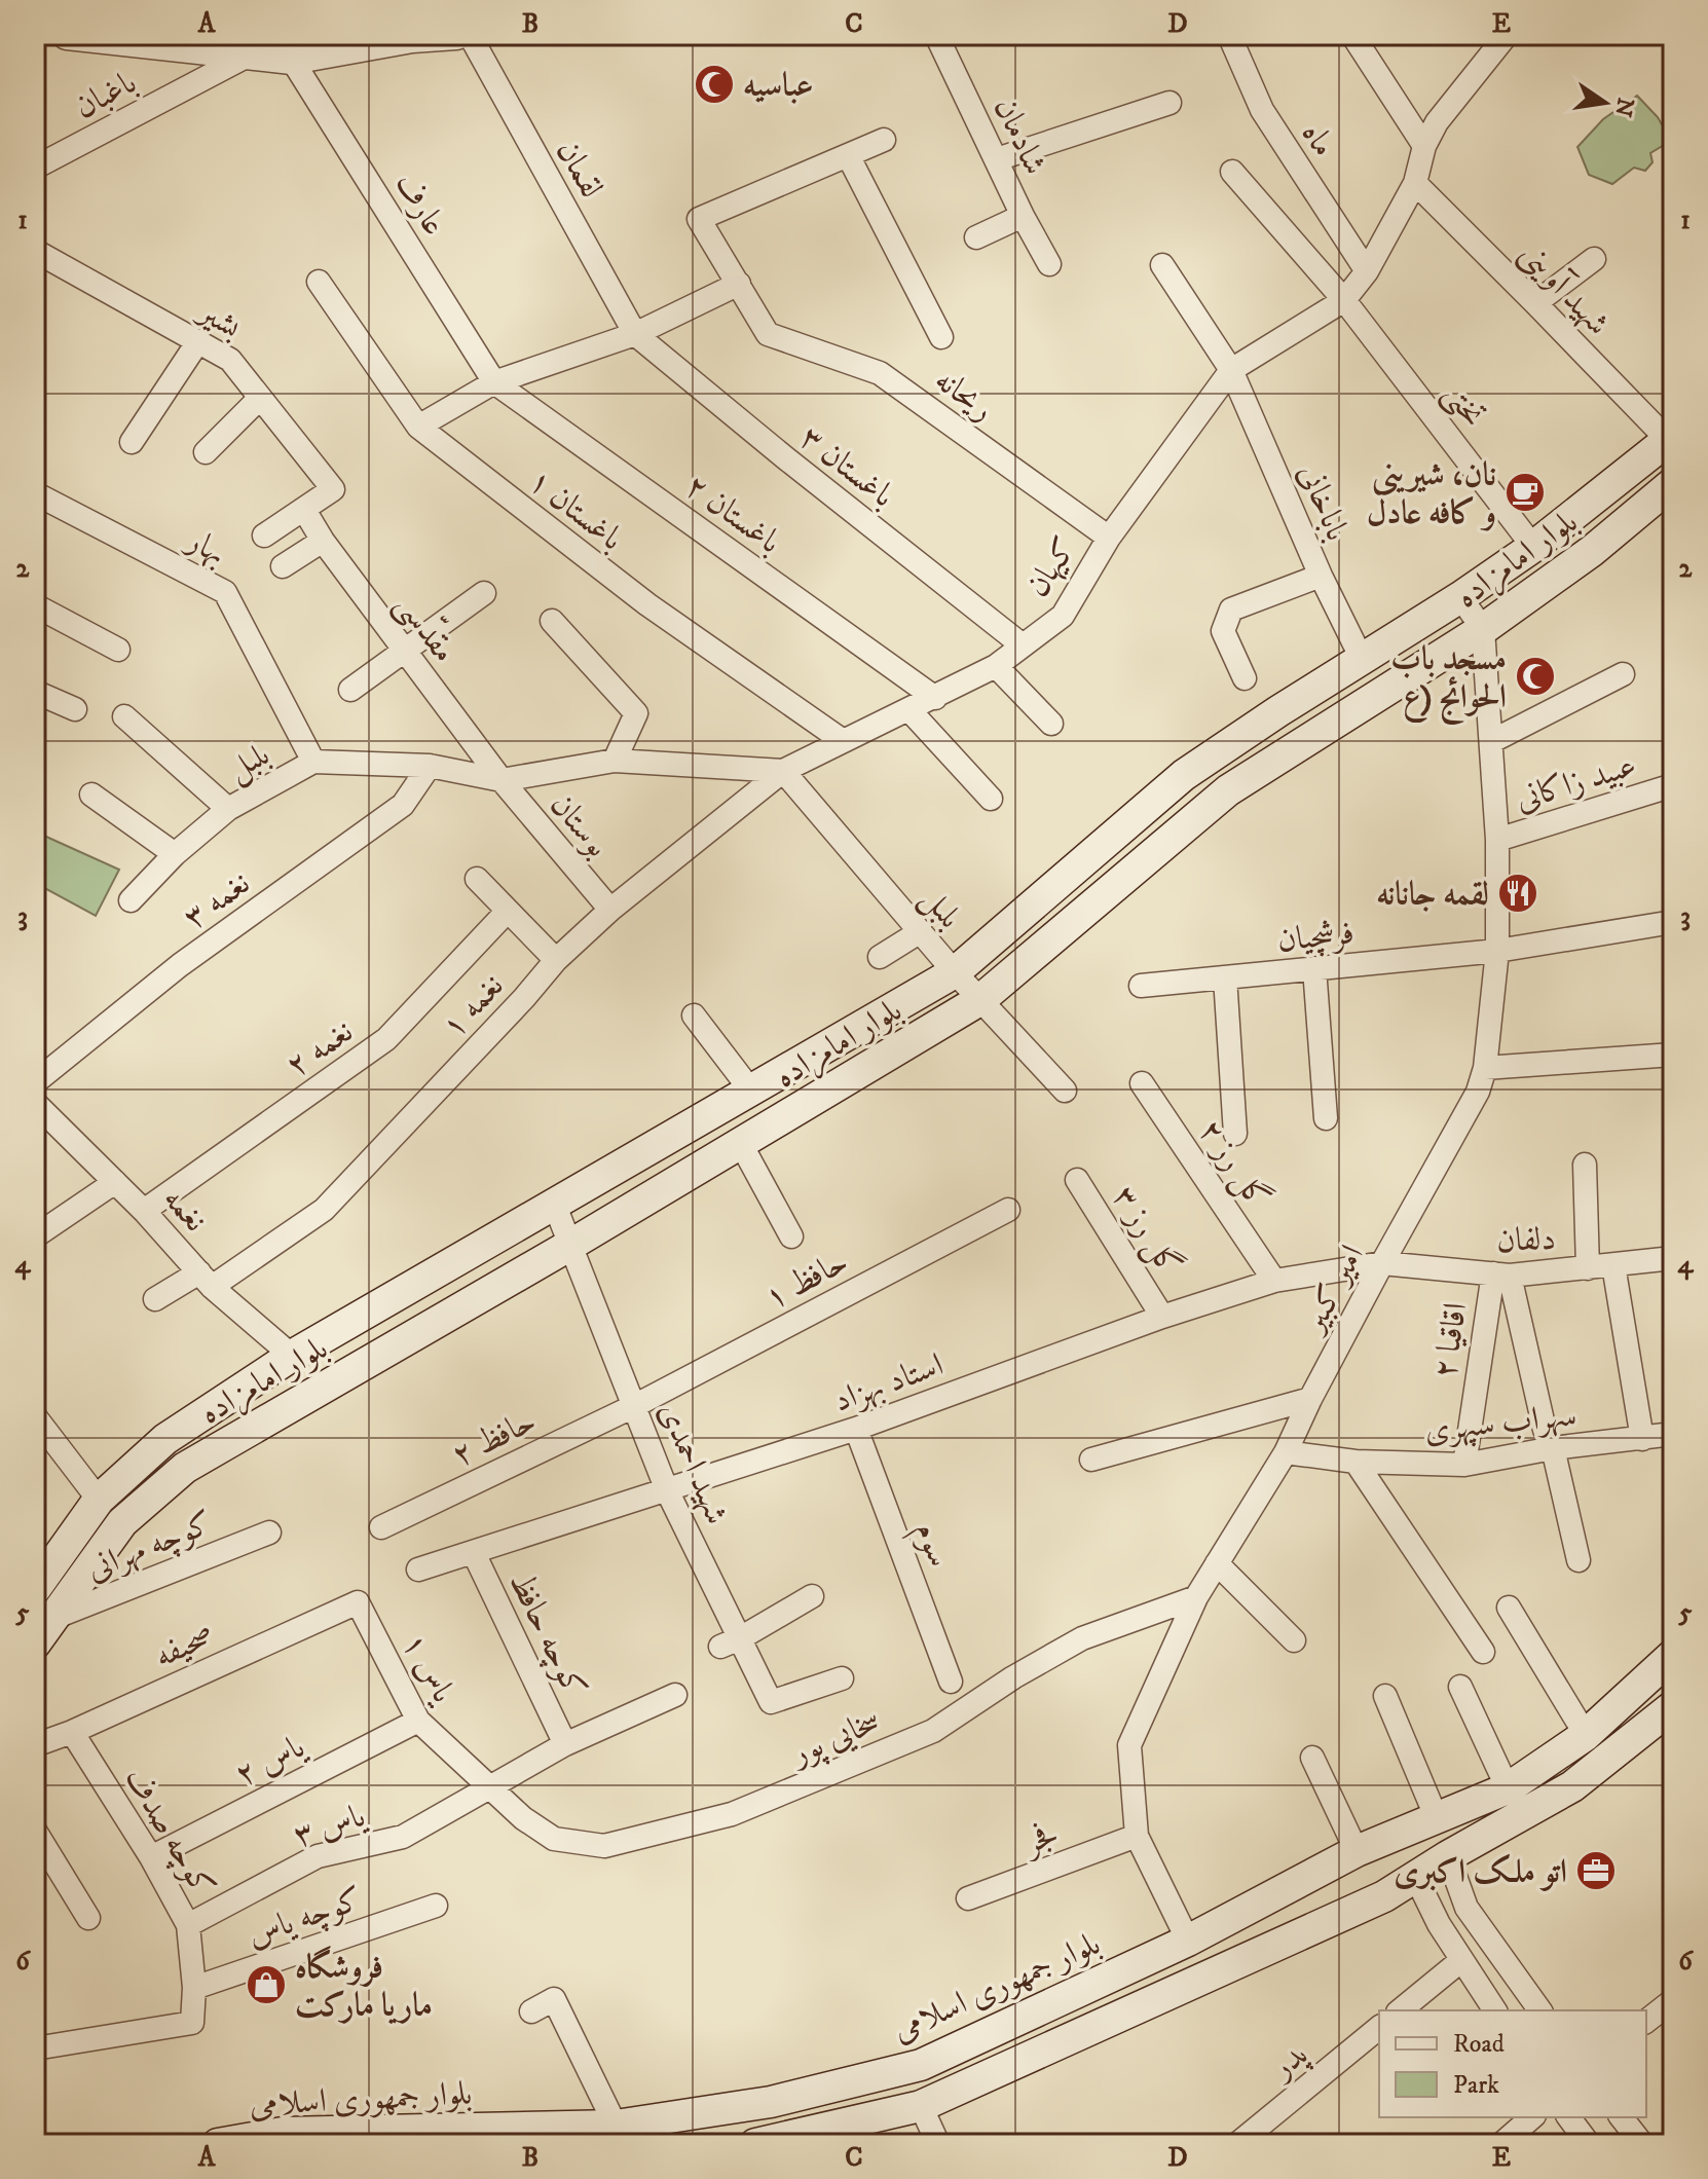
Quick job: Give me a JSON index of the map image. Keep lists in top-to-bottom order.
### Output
{
  "streets": {
    "main road": ["بلوار امامزاده", "بلوار جمهوری اسلامی"],
    "street": [
      "باغبان",
      "شادمان",
      "ماه",
      "لقمان",
      "عارف",
      "شهید آوینی",
      "بشیر",
      "ریحانه",
      "تختی",
      "باغستان ۳",
      "باباخانی",
      "باغستان ۱",
      "باغستان ۲",
      "بهار",
      "کیهان",
      "مقدّسی",
      "بلبل",
      "عبید زاکانی",
      "بوستان",
      "نغمه ۳",
      "فرشچیان",
      "نغمه ۱",
      "نغمه ۲",
      "گل رز ۲",
      "نغمه",
      "گل رز ۳",
      "دلفان",
      "حافظ ۱",
      "امیر کبیر",
      "اقاقیا ۲",
      "استاد بهزاد",
      "سهراب سپهری",
      "حافظ ۲",
      "شهید احمدی",
      "سوم",
      "کوچه مهرانی",
      "کوچه حافظ",
      "صحیفه",
      "یاس ۱",
      "سخایی پور",
      "یاس ۲",
      "یاس ۳",
      "کوچه صدف",
      "فجر",
      "کوچه یاس",
      "پدر"
    ]
  },
  "crossings": [
    ["ماه", "کیهان"],
    ["لقمان", "باغستان ۳"],
    ["عارف", "باغستان ۲"],
    ["شهید آوینی", "بلوار امامزاده"],
    ["شهید آوینی", "کیهان"],
    ["بشیر", "مقدّسی"],
    ["ریحانه", "کیهان"],
    ["تختی", "بلوار امامزاده"],
    ["تختی", "کیهان"],
    ["باغستان ۳", "کیهان"],
    ["باباخانی", "بلوار امامزاده"],
    ["باباخانی", "کیهان"],
    ["باغستان ۱", "کیهان"],
    ["باغستان ۲", "کیهان"],
    ["بهار", "بلبل"],
    ["بلوار امامزاده", "بلبل"],
    ["بلوار امامزاده", "نغمه"],
    ["بلوار امامزاده", "امیر کبیر"],
    ["بلوار امامزاده", "شهید احمدی"],
    ["بلوار امامزاده", "کوچه مهرانی"],
    ["کیهان", "بلبل"],
    ["کیهان", "نغمه ۱"],
    ["مقدّسی", "بوستان"],
    ["بلبل", "نغمه ۳"],
    ["بلبل", "نغمه ۱"],
    ["عبید زاکانی", "امیر کبیر"],
    ["بوستان", "نغمه ۱"],
    ["فرشچیان", "امیر کبیر"],
    ["نغمه ۱", "نغمه"],
    ["نغمه ۲", "نغمه"],
    ["گل رز ۲", "استاد بهزاد"],
    ["گل رز ۳", "استاد بهزاد"],
    ["دلفان", "امیر کبیر"],
    ["دلفان", "اقاقیا ۲"],
    ["دلفان", "استاد بهزاد"],
    ["حافظ ۱", "حافظ ۲"],
    ["حافظ ۱", "شهید احمدی"],
    ["امیر کبیر", "استاد بهزاد"],
    ["امیر کبیر", "سهراب سپهری"],
    ["امیر کبیر", "سخایی پور"],
    ["امیر کبیر", "فجر"],
    ["امیر کبیر", "بلوار جمهوری اسلامی"],
    ["اقاقیا ۲", "سهراب سپهری"],
    ["استاد بهزاد", "شهید احمدی"],
    ["استاد بهزاد", "سوم"],
    ["استاد بهزاد", "کوچه حافظ"],
    ["حافظ ۲", "شهید احمدی"],
    ["کوچه حافظ", "یاس ۳"],
    ["صحیفه", "یاس ۱"],
    ["صحیفه", "کوچه صدف"],
    ["یاس ۱", "سخایی پور"],
    ["یاس ۱", "یاس ۲"],
    ["یاس ۱", "یاس ۳"],
    ["سخایی پور", "یاس ۳"],
    ["یاس ۲", "کوچه صدف"],
    ["یاس ۳", "کوچه صدف"],
    ["کوچه صدف", "کوچه یاس"]
  ],
  "places": {
    "mosque": ["عباسیه", "مسجد باب الحوائج (ع"],
    "cafe": ["نان، شیرینی و کافه عادل"],
    "restaurant": ["لقمه جانانه"],
    "office": ["اتو ملک اکبری"],
    "shop": ["فروشگاه ماریا مارکت"]
  },
  "legend": ["Road", "Park"],
  "north": "right",
  "grid": {
    "columns": [
      "A",
      "B",
      "C",
      "D",
      "E"
    ],
    "rows": [
      "1",
      "2",
      "3",
      "4",
      "5",
      "6"
    ]
  }
}
